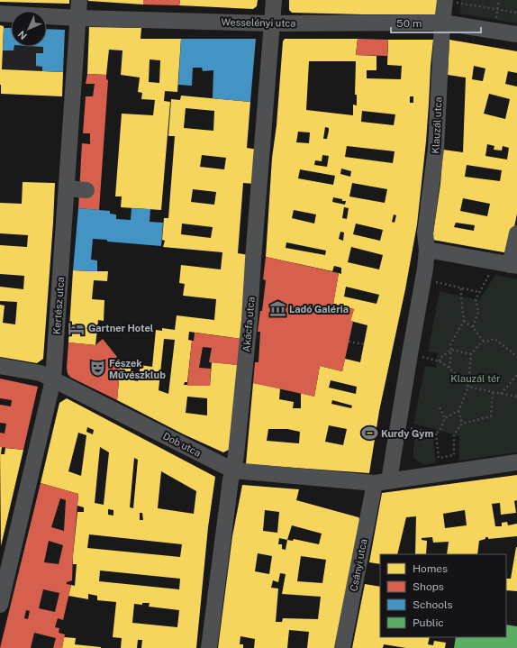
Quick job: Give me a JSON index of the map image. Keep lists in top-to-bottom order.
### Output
{
  "streets": {
    "street": [
      "Wesselényi utca",
      "Klauzál utca",
      "Kertész utca",
      "Akácfa utca",
      "Dob utca",
      "Csányi utca"
    ]
  },
  "crossings": [
    ["Wesselényi utca", "Klauzál utca"],
    ["Wesselényi utca", "Kertész utca"],
    ["Wesselényi utca", "Akácfa utca"],
    ["Kertész utca", "Dob utca"],
    ["Akácfa utca", "Dob utca"],
    ["Dob utca", "Csányi utca"]
  ],
  "parks": ["Klauzál tér"],
  "places": {
    "museum": ["Ladó Galéria"],
    "hotel": ["Gartner Hotel"],
    "theatre": ["Fészek Művészklub"],
    "sports": ["Kurdy Gym"]
  },
  "legend": [
    "Homes",
    "Shops",
    "Schools",
    "Public"
  ],
  "scale_bar": "50 m",
  "north": "bottom left"
}
